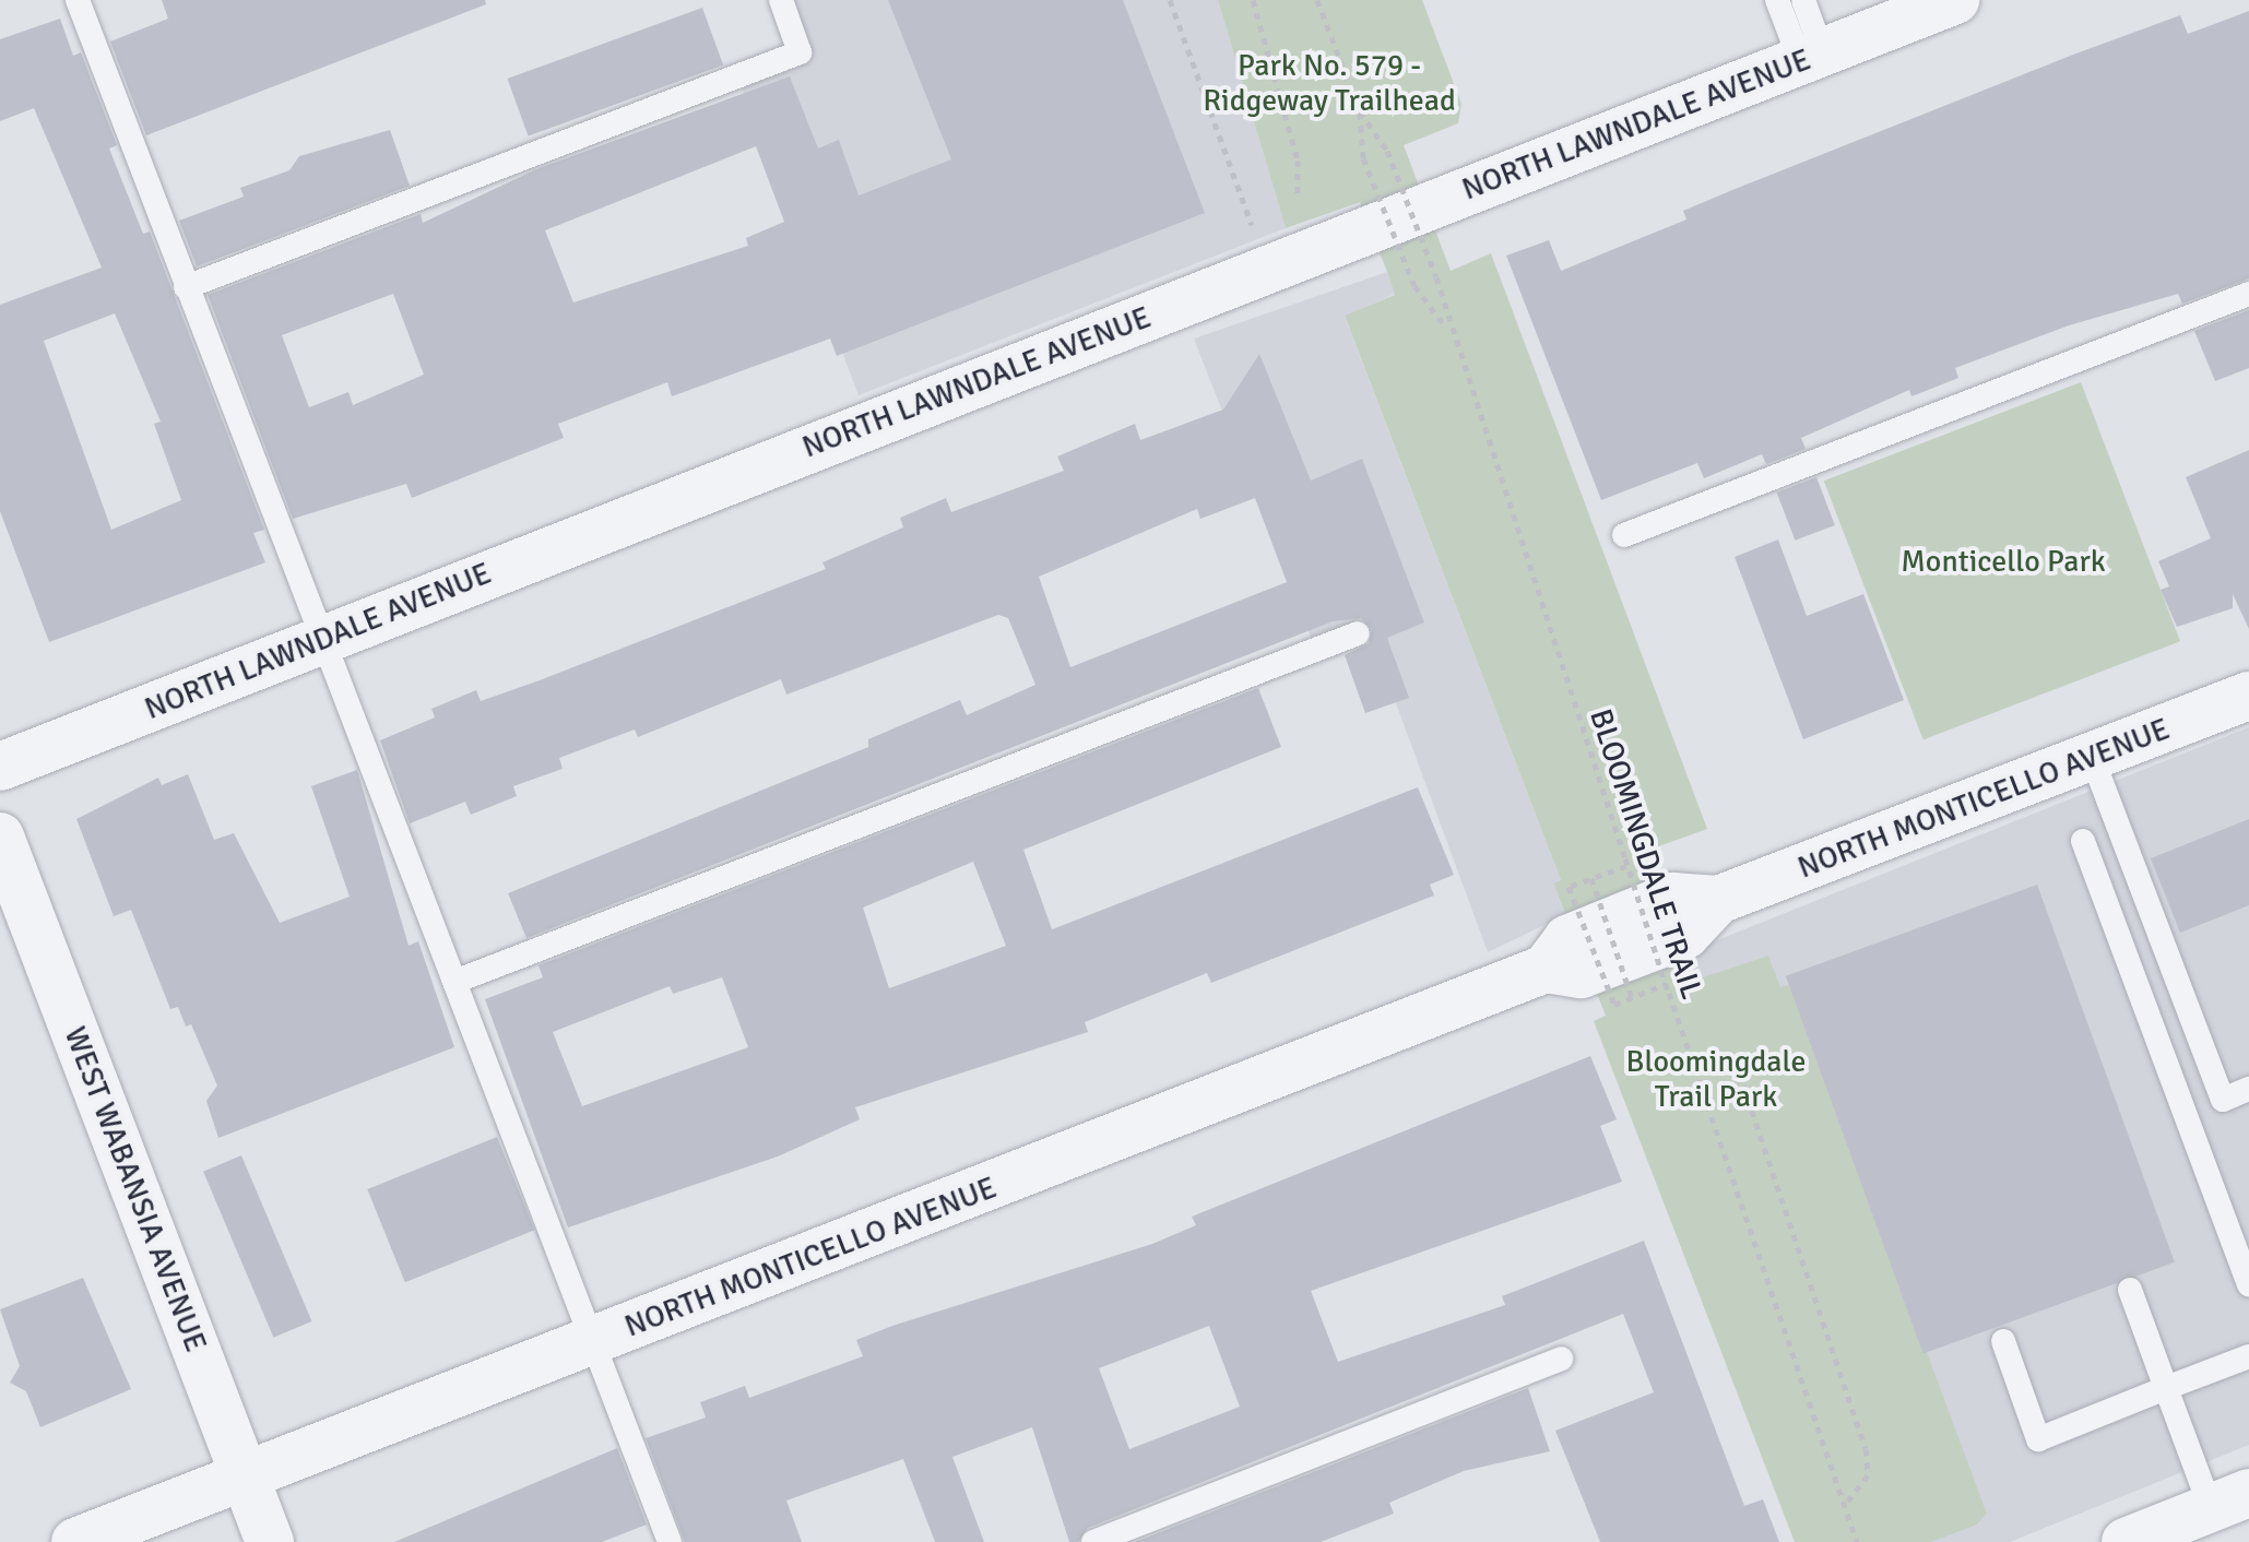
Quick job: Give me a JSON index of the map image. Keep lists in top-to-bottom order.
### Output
{
  "streets": {
    "street": ["NORTH LAWNDALE AVENUE", "NORTH MONTICELLO AVENUE", "WEST WABANSIA AVENUE"],
    "path": ["BLOOMINGDALE TRAIL"]
  },
  "crossings": [
    ["NORTH MONTICELLO AVENUE", "WEST WABANSIA AVENUE"]
  ],
  "parks": ["Park No. 579 - Ridgeway Trailhead", "Monticello Park", "Bloomingdale Trail Park"]
}
